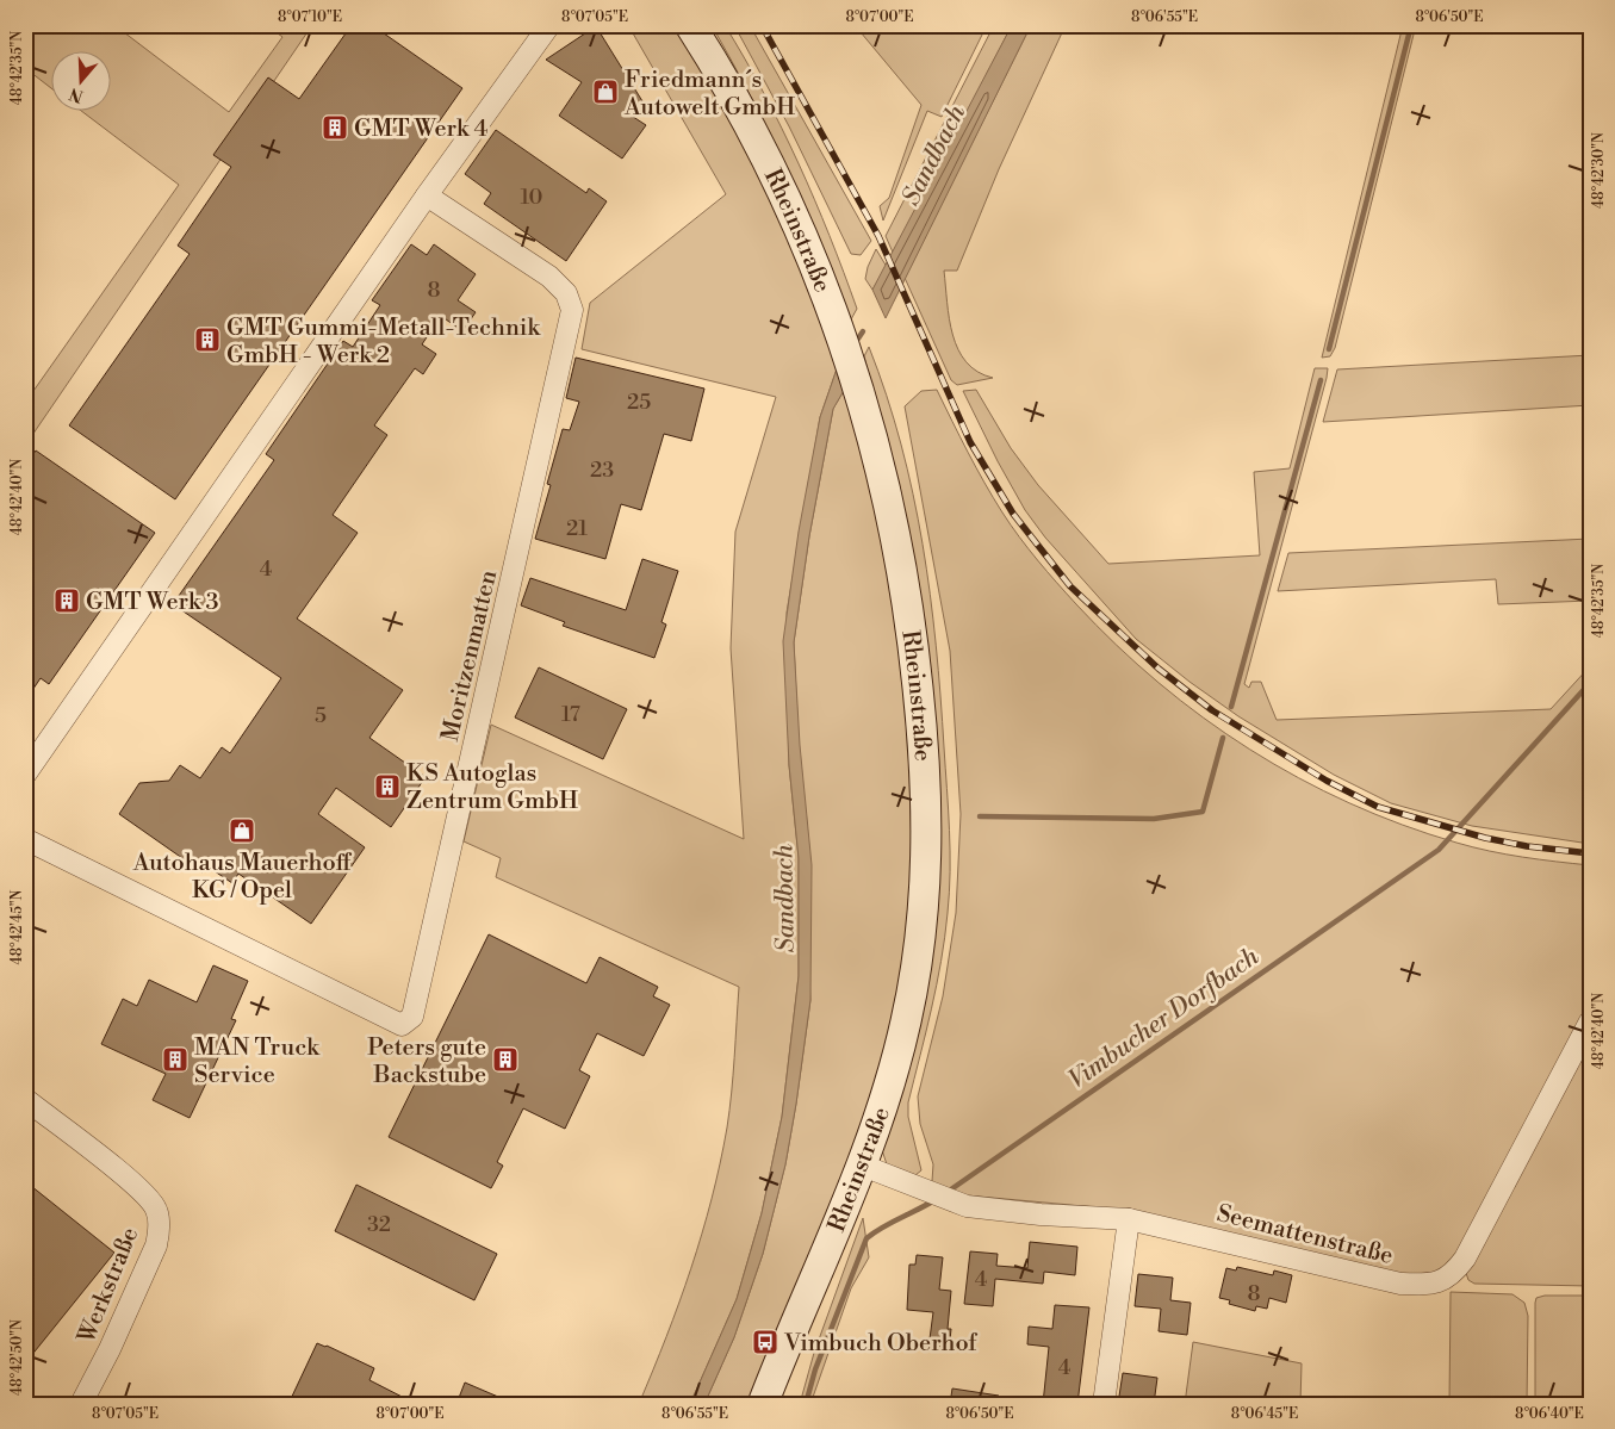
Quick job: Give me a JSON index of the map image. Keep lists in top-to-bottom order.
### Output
{
  "streets": {
    "street": [
      "Rheinstraße",
      "Moritzenmatten",
      "Seemattenstraße",
      "Werkstraße"
    ]
  },
  "crossings": [
    ["Rheinstraße", "Seemattenstraße"]
  ],
  "water": ["Sandbach", "Vimbucher Dorfbach"],
  "places": {
    "shop": ["Friedmann´s Autowelt GmbH", "Autohaus Mauerhoff KG / Opel"],
    "building": [
      "GMT Werk 4",
      "GMT Gummi-Metall-Technik GmbH - Werk 2",
      "GMT Werk 3",
      "KS Autoglas Zentrum GmbH",
      "MAN Truck Service",
      "Peters gute Backstube"
    ],
    "bus stop": ["Vimbuch Oberhof"]
  },
  "house_numbers": [
    "10",
    "8",
    "25",
    "23",
    "21",
    "4",
    "17",
    "5",
    "32",
    "4",
    "8",
    "4"
  ],
  "north": "bottom",
  "coordinates": [
    "8°07'10\"E",
    "8°07'05\"E",
    "8°07'00\"E",
    "8°06'55\"E",
    "8°06'50\"E",
    "48°42'35\"N",
    "48°42'30\"N",
    "48°42'40\"N",
    "48°42'45\"N",
    "48°42'50\"N",
    "8°06'45\"E",
    "8°06'40\"E"
  ]
}
